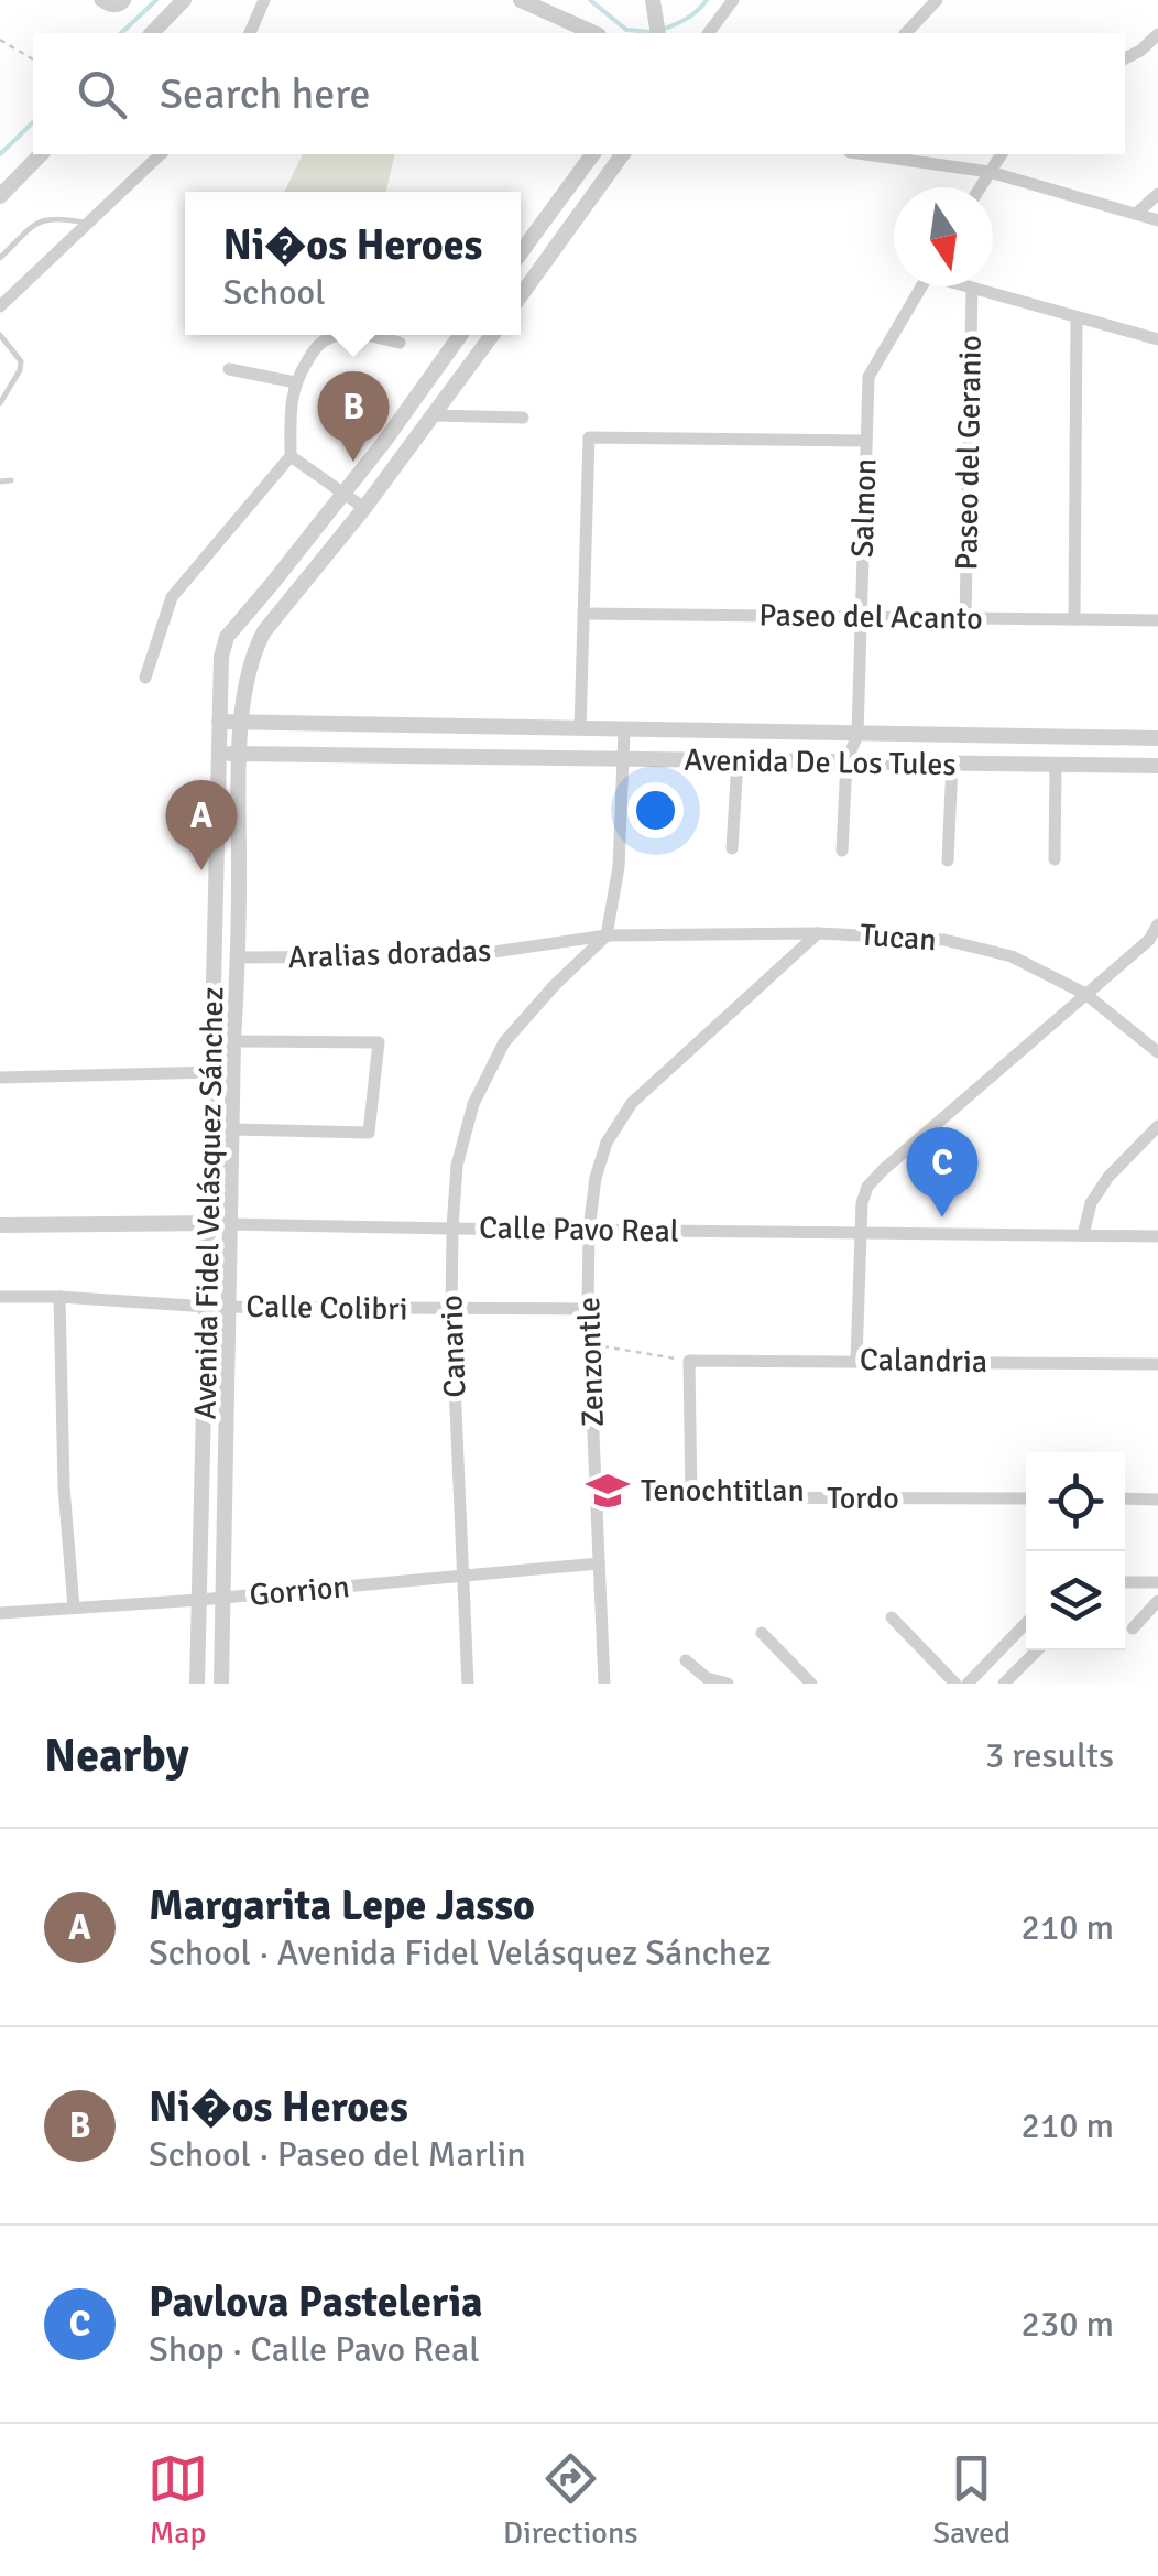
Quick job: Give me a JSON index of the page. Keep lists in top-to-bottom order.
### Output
{
  "streets": {
    "street": [
      "Paseo del Geranio",
      "Salmon",
      "Paseo del Acanto",
      "Avenida De Los Tules",
      "Tucan",
      "Aralias doradas",
      "Avenida Fidel Velásquez Sánchez",
      "Calle Pavo Real",
      "Calle Colibri",
      "Canario",
      "Calandria",
      "Zenzontle",
      "Tordo",
      "Gorrion"
    ]
  },
  "crossings": [
    ["Paseo del Geranio", "Paseo del Acanto"],
    ["Salmon", "Paseo del Acanto"],
    ["Salmon", "Avenida De Los Tules"],
    ["Avenida De Los Tules", "Avenida Fidel Velásquez Sánchez"],
    ["Tucan", "Aralias doradas"],
    ["Tucan", "Canario"],
    ["Tucan", "Zenzontle"],
    ["Aralias doradas", "Avenida Fidel Velásquez Sánchez"],
    ["Aralias doradas", "Canario"],
    ["Avenida Fidel Velásquez Sánchez", "Calle Pavo Real"],
    ["Avenida Fidel Velásquez Sánchez", "Calle Colibri"],
    ["Avenida Fidel Velásquez Sánchez", "Gorrion"],
    ["Calle Pavo Real", "Canario"],
    ["Calle Pavo Real", "Zenzontle"],
    ["Calle Colibri", "Canario"],
    ["Calle Colibri", "Zenzontle"],
    ["Canario", "Gorrion"],
    ["Calandria", "Tordo"],
    ["Zenzontle", "Gorrion"]
  ],
  "places": {
    "school or university": ["Tenochtitlan"]
  },
  "north": "bottom",
  "page": {
    "search": "Search here",
    "popup": ["Ni�os Heroes", "School"],
    "pins": ["B", "A", "C"],
    "heading": ["Nearby", "3 results"],
    "list": [
      {
        "mark": "A",
        "name": "Margarita Lepe Jasso",
        "note": "School · Avenida Fidel Velásquez Sánchez",
        "value": "210 m"
      },
      {
        "mark": "B",
        "name": "Ni�os Heroes",
        "note": "School · Paseo del Marlin",
        "value": "210 m"
      },
      {
        "mark": "C",
        "name": "Pavlova Pasteleria",
        "note": "Shop · Calle Pavo Real",
        "value": "230 m"
      }
    ],
    "nav": ["Map", "Directions", "Saved"]
  }
}
